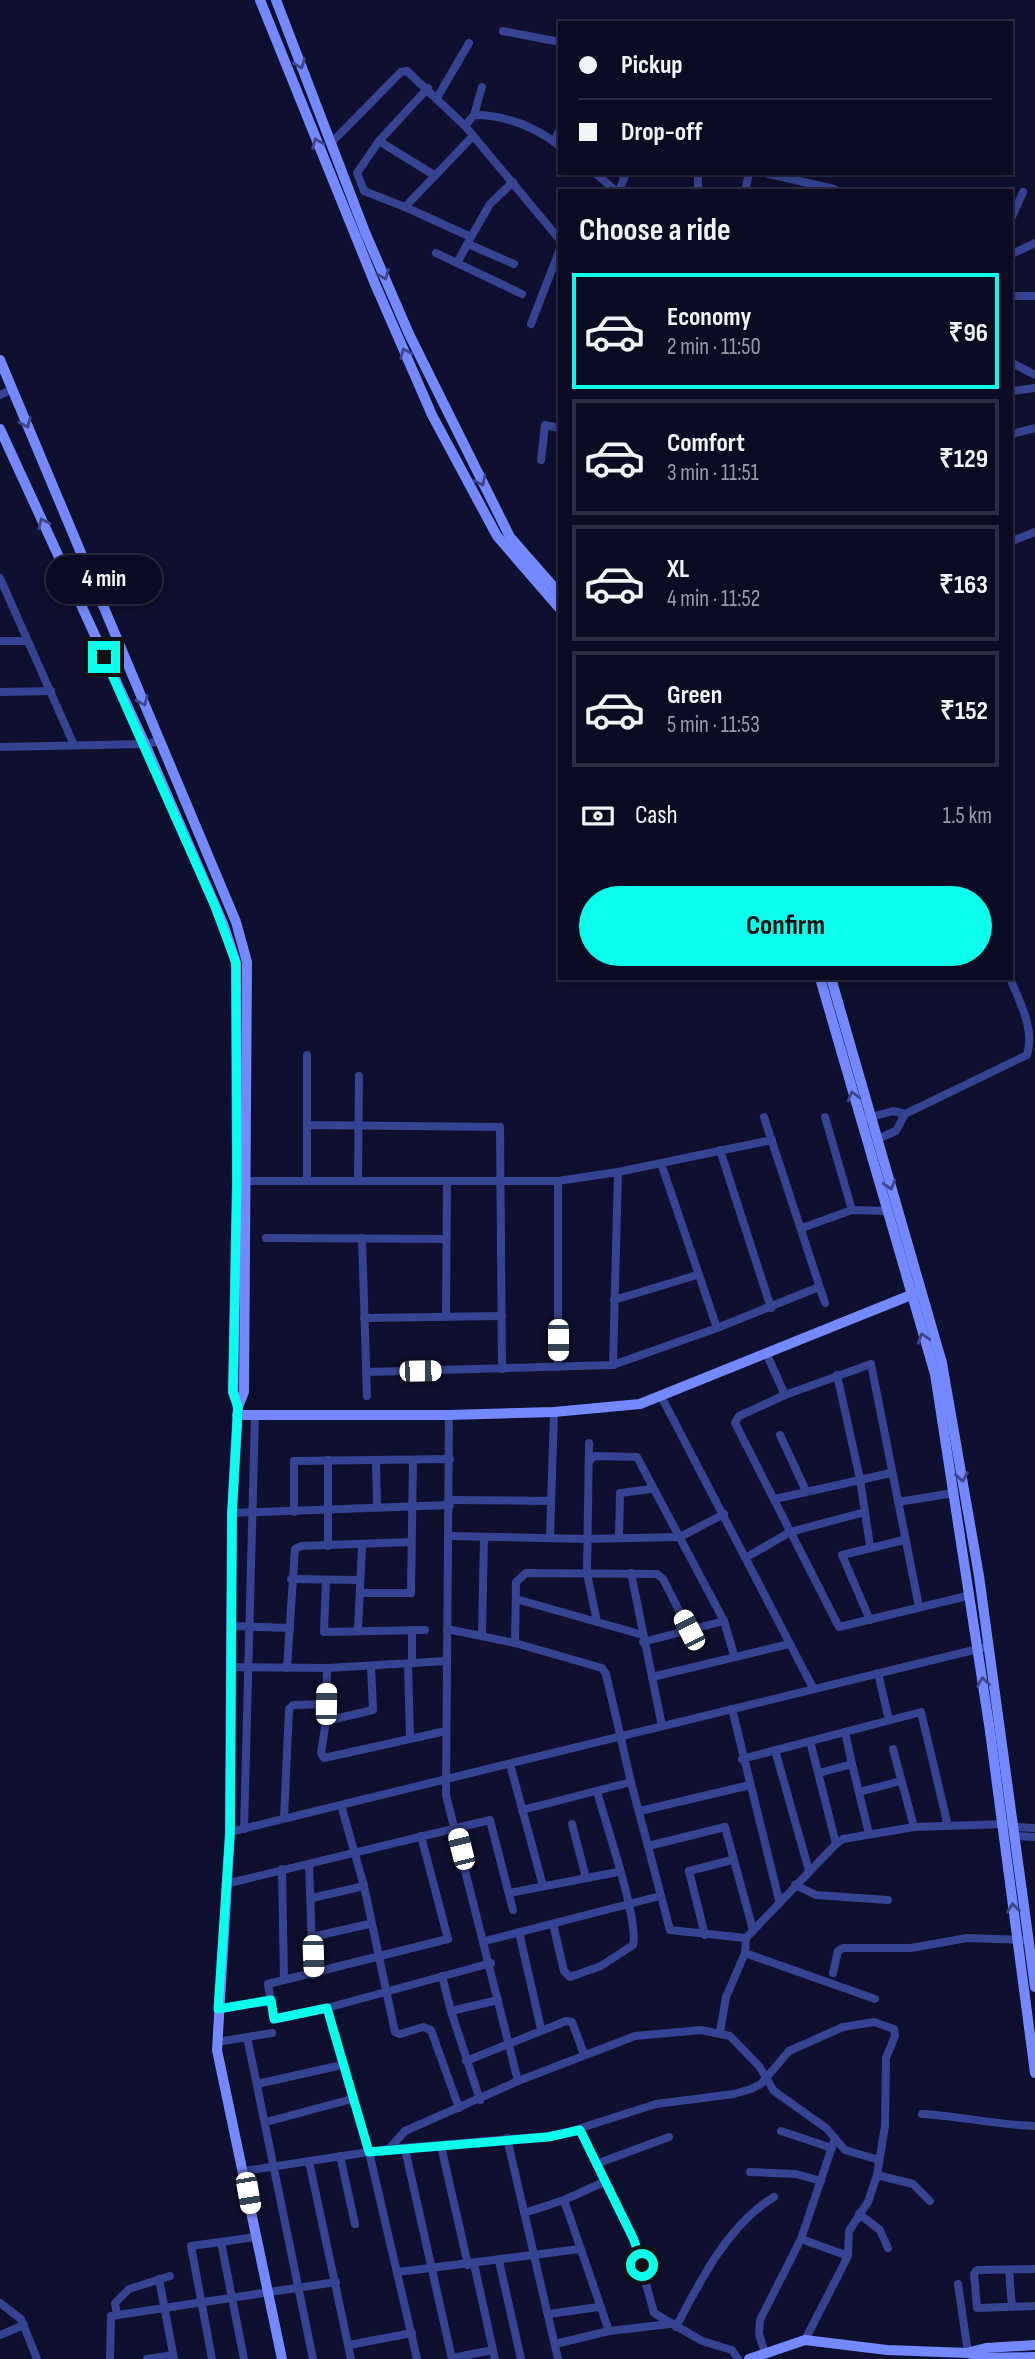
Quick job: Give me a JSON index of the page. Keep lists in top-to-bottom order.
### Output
{
  "page": {
    "banner": ["Pickup", "Drop-off"],
    "heading": "Choose a ride",
    "list": [
      {
        "name": "Economy",
        "note": "2 min · 11:50",
        "value": "₹96"
      },
      {
        "name": "Comfort",
        "note": "3 min · 11:51",
        "value": "₹129"
      },
      {
        "name": "XL",
        "note": "4 min · 11:52",
        "value": "₹163"
      },
      {
        "name": "Green",
        "note": "5 min · 11:53",
        "value": "₹152"
      }
    ],
    "bubble": "4 min",
    "pay": ["Cash", "1.5 km"],
    "buttons": "Confirm"
  }
}
